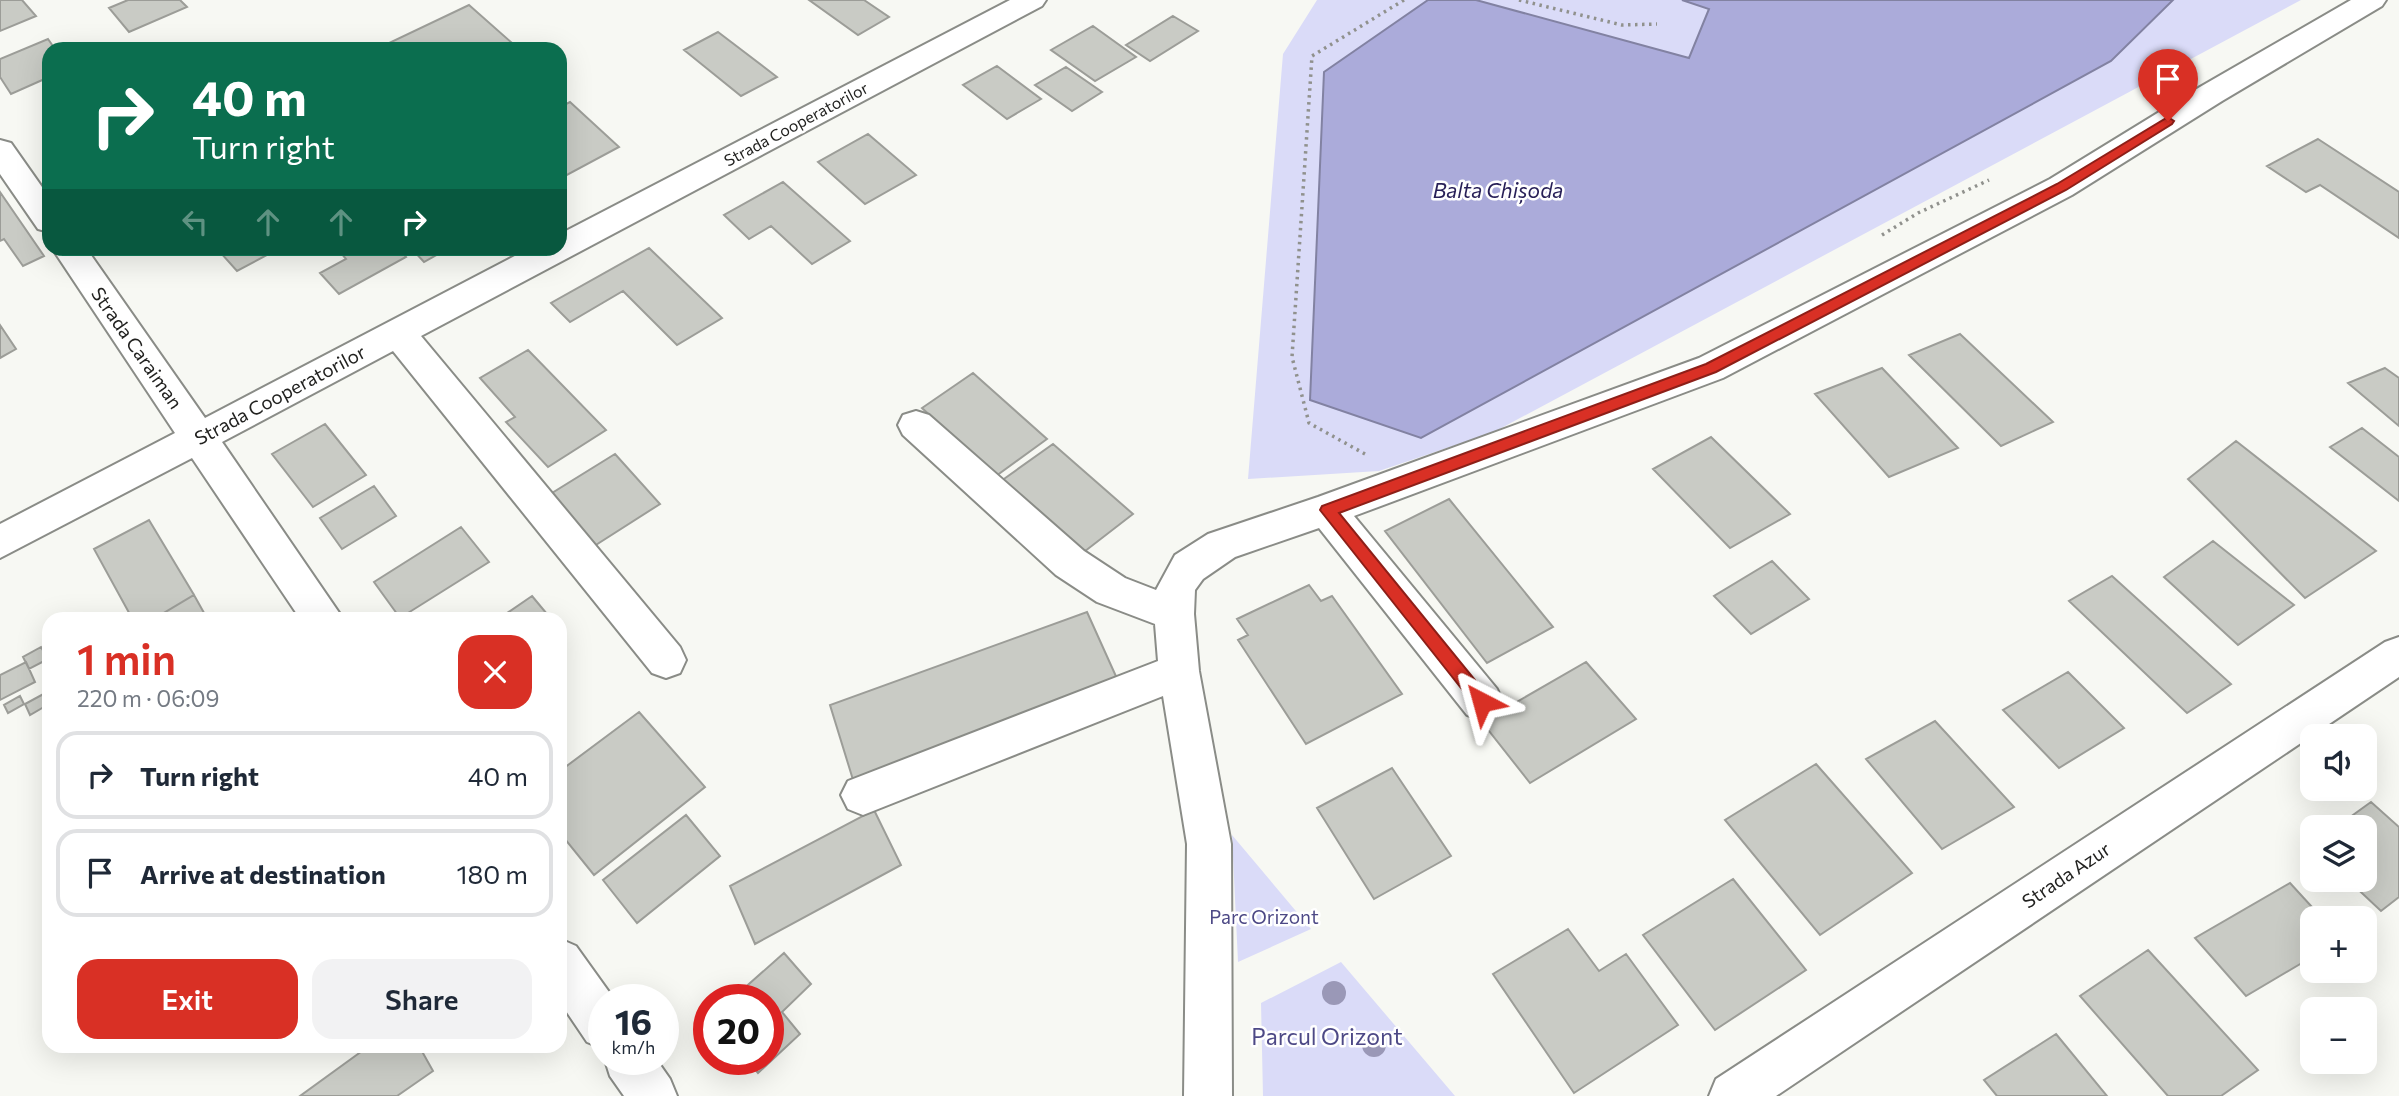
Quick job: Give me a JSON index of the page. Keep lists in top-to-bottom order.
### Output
{
  "streets": {
    "street": ["Strada Cooperatorilor", "Strada Caraiman", "Strada Azur"]
  },
  "crossings": [
    ["Strada Cooperatorilor", "Strada Caraiman"]
  ],
  "water": ["Balta Chișoda"],
  "parks": ["Parc Orizont", "Parcul Orizont"],
  "page": {
    "turn": ["40 m", "Turn right"],
    "heading": ["1 min", "220 m · 06:09"],
    "map_buttons": ["+", "−"],
    "list": [
      {
        "name": "Turn right",
        "value": "40 m"
      },
      {
        "name": "Arrive at destination",
        "value": "180 m"
      }
    ],
    "buttons": ["Exit", "Share"],
    "speed": "16 km/h",
    "limit": "20"
  }
}
